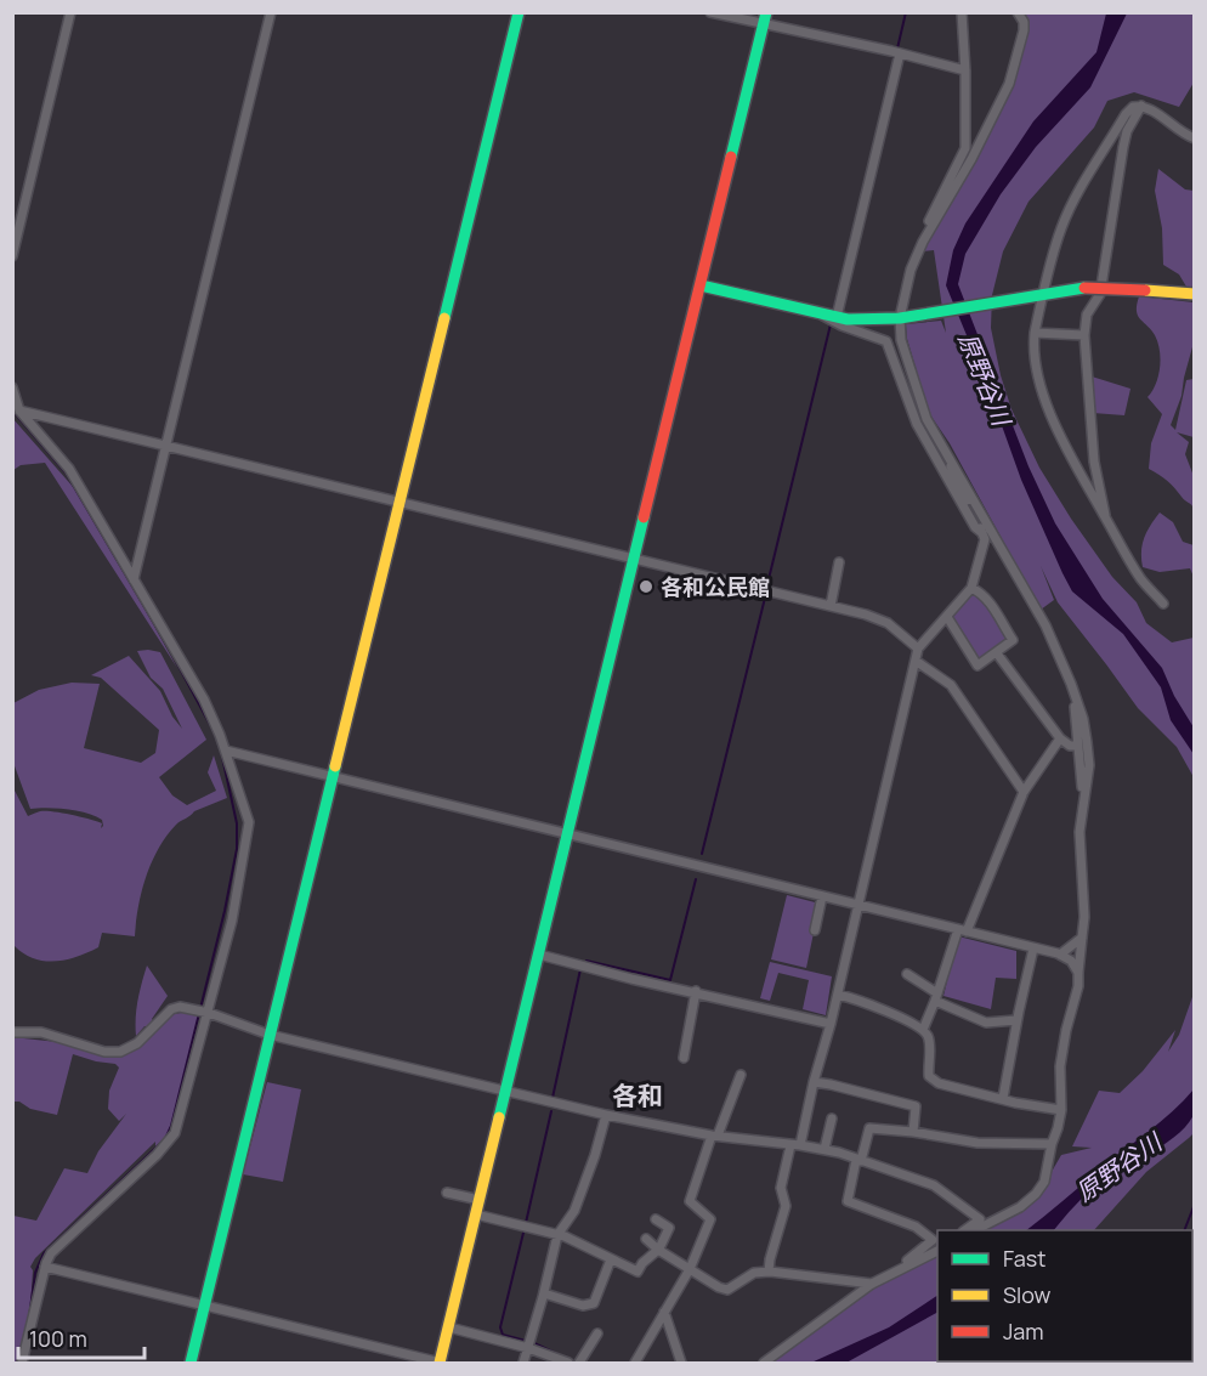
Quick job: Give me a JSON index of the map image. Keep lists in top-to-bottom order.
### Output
{
  "districts": ["各和"],
  "water": ["原野谷川"],
  "places": ["各和公民館"],
  "legend": ["Fast", "Slow", "Jam"],
  "scale_bar": "100 m"
}
